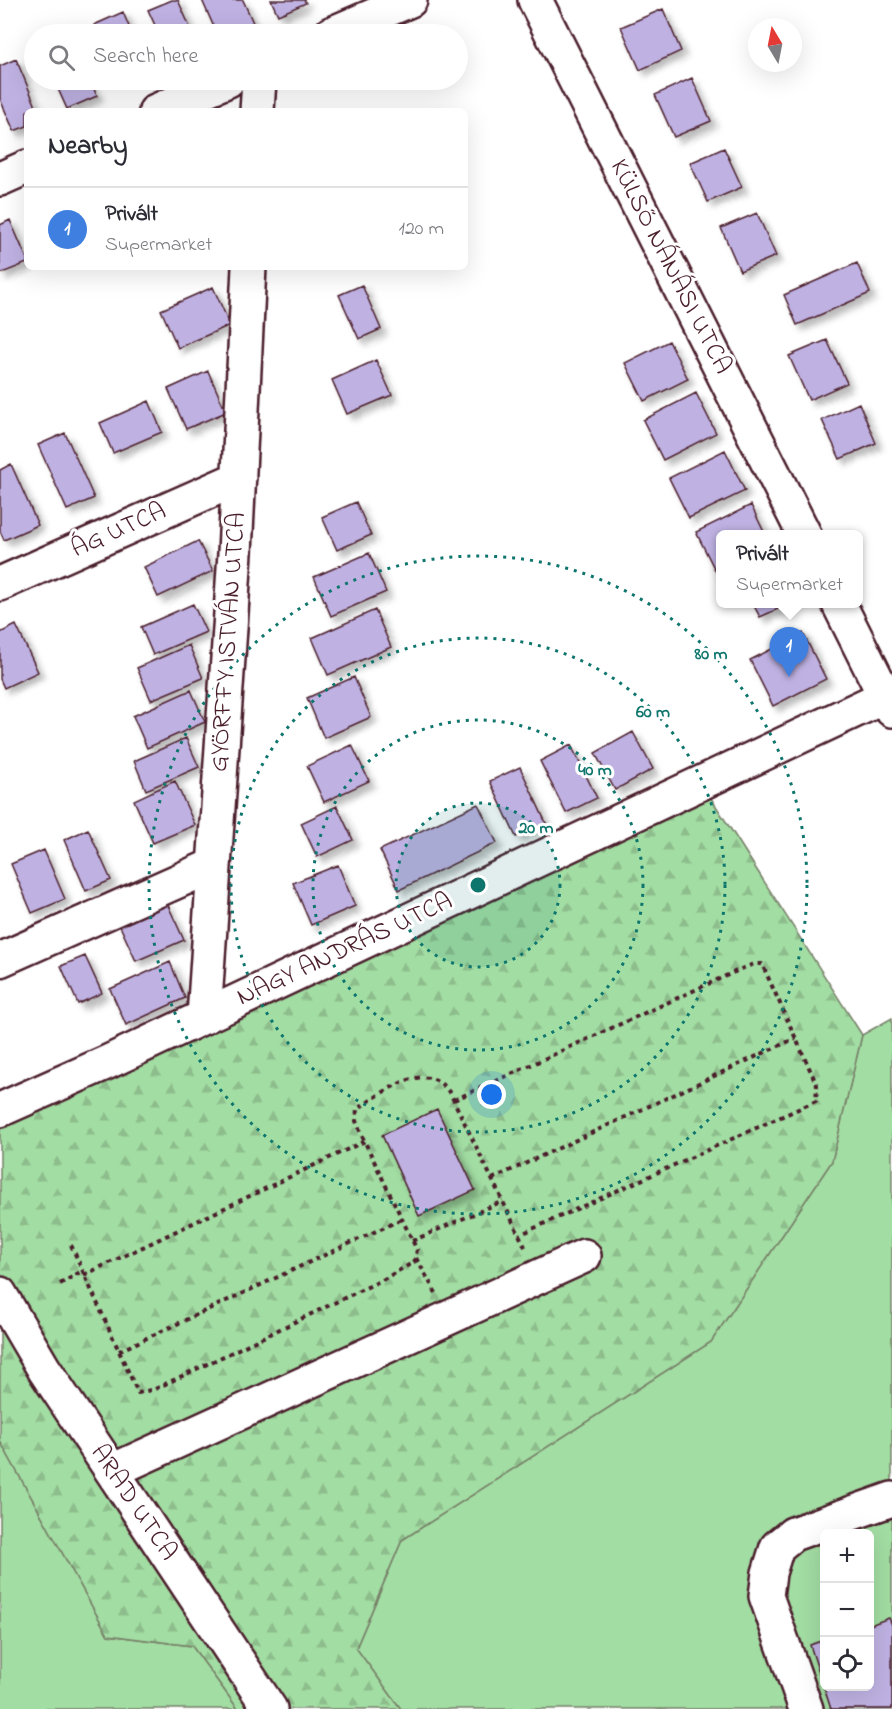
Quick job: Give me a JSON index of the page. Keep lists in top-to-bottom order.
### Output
{
  "streets": {
    "street": [
      "KÜLSŐ NÁNÁSI UTCA",
      "ÁG UTCA",
      "GYÖRFFY ISTVÁN UTCA",
      "NAGY ANDRÁS UTCA",
      "ARAD UTCA"
    ]
  },
  "crossings": [
    ["ÁG UTCA", "GYÖRFFY ISTVÁN UTCA"],
    ["GYÖRFFY ISTVÁN UTCA", "NAGY ANDRÁS UTCA"]
  ],
  "north": "top",
  "page": {
    "search": "Search here",
    "heading": "Nearby",
    "list": [
      {
        "mark": "1",
        "name": "Privált",
        "note": "Supermarket",
        "value": "120 m"
      }
    ],
    "popup": ["Privált", "Supermarket"],
    "pins": "1",
    "map_buttons": ["+", "−"]
  },
  "rings": [
    "80 m",
    "60 m",
    "40 m",
    "20 m"
  ]
}
